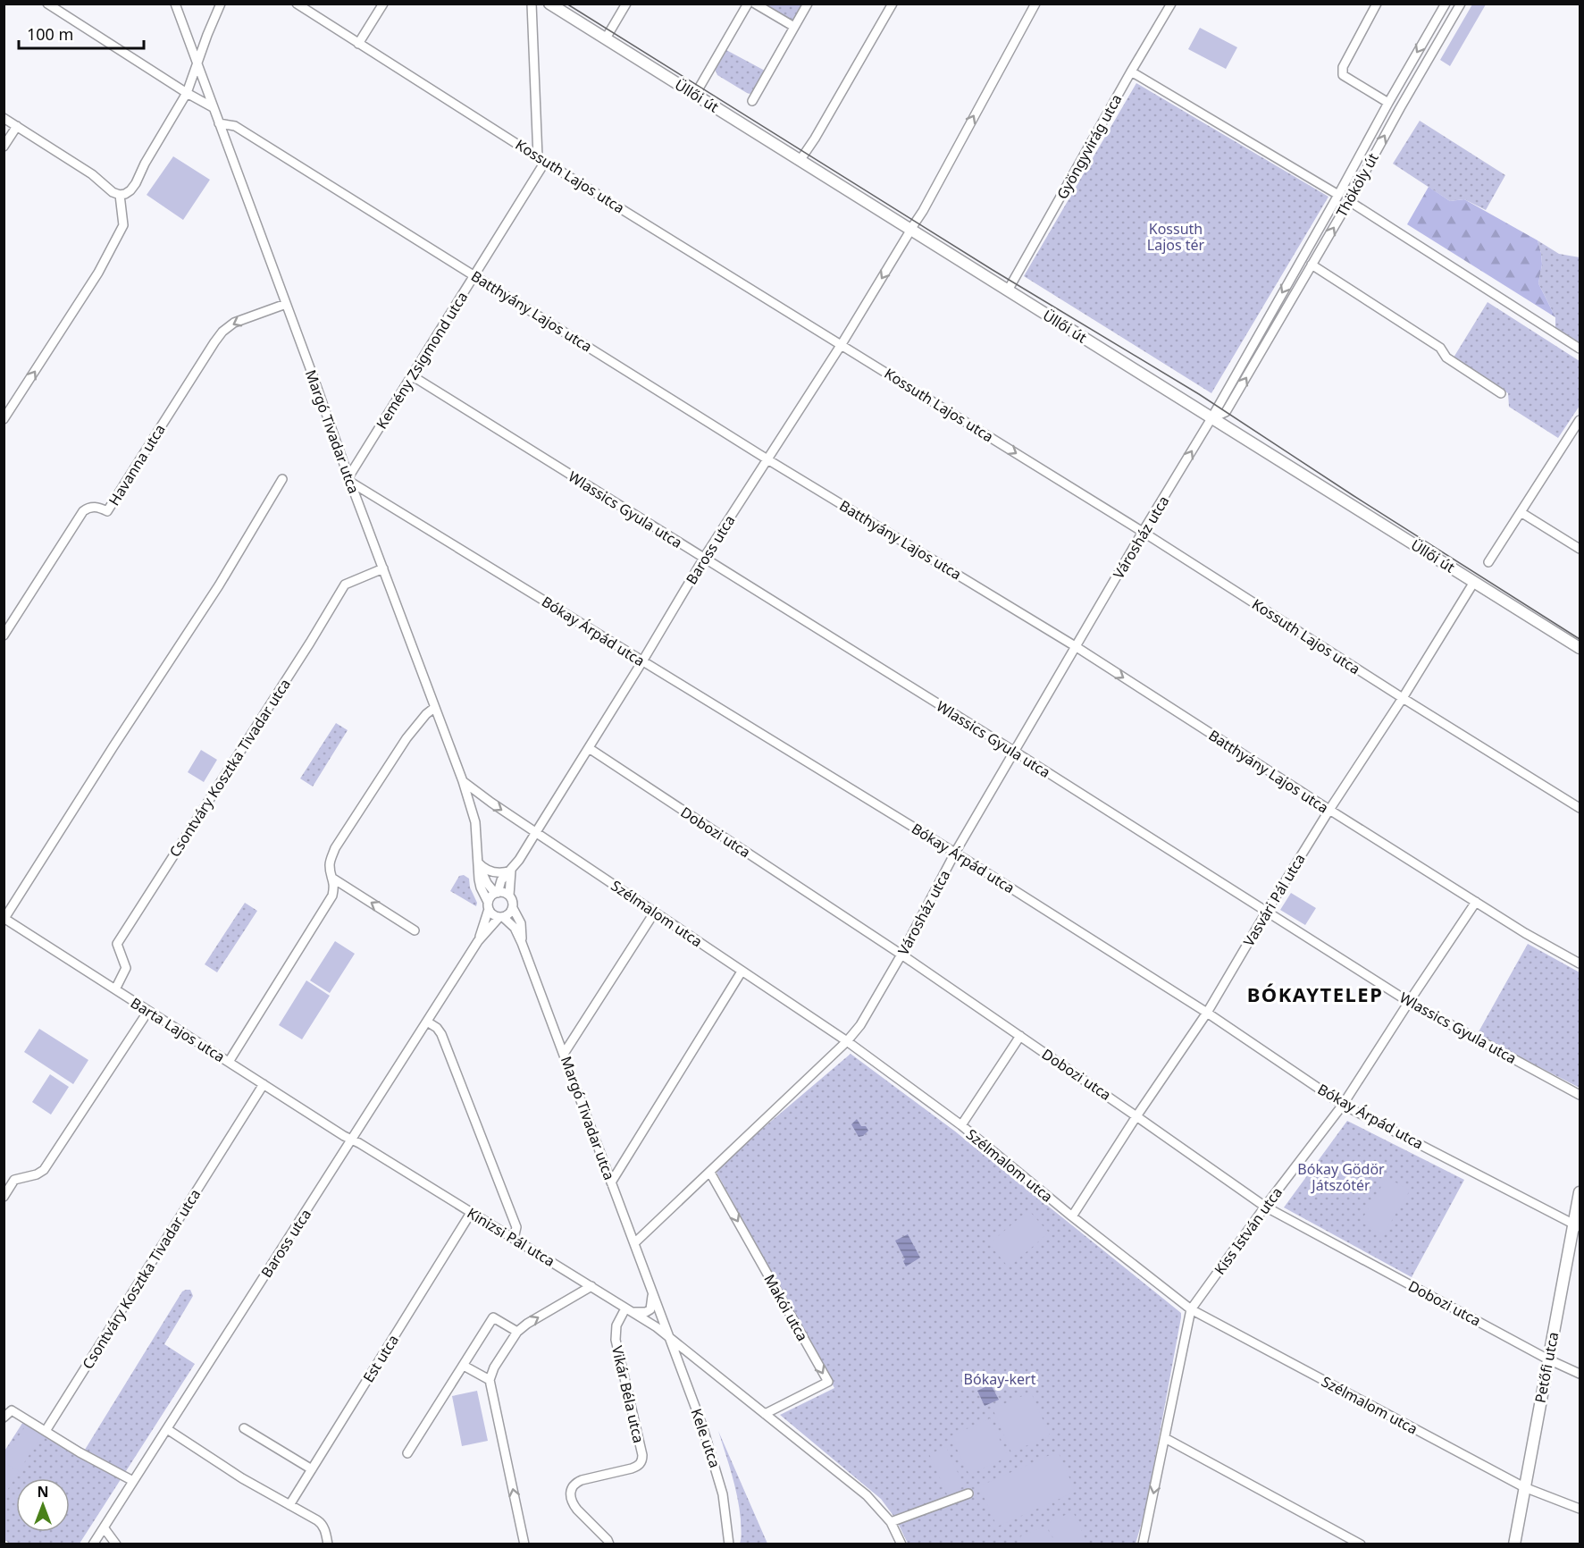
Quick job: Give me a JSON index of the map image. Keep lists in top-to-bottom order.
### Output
{
  "streets": {
    "main road": ["Üllői út", "Petőfi utca"],
    "street": [
      "Gyöngyvirág utca",
      "Kossuth Lajos utca",
      "Thököly út",
      "Batthyány Lajos utca",
      "Kemény Zsigmond utca",
      "Margó Tivadar utca",
      "Havanna utca",
      "Wlassics Gyula utca",
      "Városház utca",
      "Baross utca",
      "Bókay Árpád utca",
      "Csontváry Kosztka Tivadar utca",
      "Dobozi utca",
      "Vasvári Pál utca",
      "Szélmalom utca",
      "Barta Lajos utca",
      "Kiss István utca",
      "Kinizsi Pál utca",
      "Makói utca",
      "Est utca",
      "Vikár Béla utca",
      "Kele utca"
    ]
  },
  "crossings": [
    ["Üllői út", "Gyöngyvirág utca"],
    ["Üllői út", "Thököly út"],
    ["Üllői út", "Városház utca"],
    ["Üllői út", "Baross utca"],
    ["Üllői út", "Vasvári Pál utca"],
    ["Kossuth Lajos utca", "Kemény Zsigmond utca"],
    ["Kossuth Lajos utca", "Városház utca"],
    ["Kossuth Lajos utca", "Baross utca"],
    ["Kossuth Lajos utca", "Vasvári Pál utca"],
    ["Thököly út", "Városház utca"],
    ["Batthyány Lajos utca", "Kemény Zsigmond utca"],
    ["Batthyány Lajos utca", "Margó Tivadar utca"],
    ["Batthyány Lajos utca", "Városház utca"],
    ["Batthyány Lajos utca", "Baross utca"],
    ["Batthyány Lajos utca", "Vasvári Pál utca"],
    ["Batthyány Lajos utca", "Kiss István utca"],
    ["Kemény Zsigmond utca", "Margó Tivadar utca"],
    ["Kemény Zsigmond utca", "Wlassics Gyula utca"],
    ["Kemény Zsigmond utca", "Bókay Árpád utca"],
    ["Margó Tivadar utca", "Havanna utca"],
    ["Margó Tivadar utca", "Városház utca"],
    ["Margó Tivadar utca", "Baross utca"],
    ["Margó Tivadar utca", "Bókay Árpád utca"],
    ["Margó Tivadar utca", "Csontváry Kosztka Tivadar utca"],
    ["Margó Tivadar utca", "Szélmalom utca"],
    ["Margó Tivadar utca", "Kinizsi Pál utca"],
    ["Margó Tivadar utca", "Makói utca"],
    ["Margó Tivadar utca", "Kele utca"],
    ["Wlassics Gyula utca", "Városház utca"],
    ["Wlassics Gyula utca", "Baross utca"],
    ["Wlassics Gyula utca", "Vasvári Pál utca"],
    ["Wlassics Gyula utca", "Kiss István utca"],
    ["Városház utca", "Bókay Árpád utca"],
    ["Városház utca", "Dobozi utca"],
    ["Városház utca", "Szélmalom utca"],
    ["Városház utca", "Makói utca"],
    ["Baross utca", "Bókay Árpád utca"],
    ["Baross utca", "Dobozi utca"],
    ["Baross utca", "Szélmalom utca"],
    ["Baross utca", "Barta Lajos utca"],
    ["Baross utca", "Kinizsi Pál utca"],
    ["Bókay Árpád utca", "Vasvári Pál utca"],
    ["Bókay Árpád utca", "Kiss István utca"],
    ["Bókay Árpád utca", "Petőfi utca"],
    ["Csontváry Kosztka Tivadar utca", "Barta Lajos utca"],
    ["Dobozi utca", "Vasvári Pál utca"],
    ["Dobozi utca", "Kiss István utca"],
    ["Dobozi utca", "Petőfi utca"],
    ["Vasvári Pál utca", "Szélmalom utca"],
    ["Szélmalom utca", "Kiss István utca"],
    ["Szélmalom utca", "Petőfi utca"],
    ["Barta Lajos utca", "Kinizsi Pál utca"],
    ["Kinizsi Pál utca", "Est utca"],
    ["Kinizsi Pál utca", "Vikár Béla utca"],
    ["Kinizsi Pál utca", "Kele utca"]
  ],
  "one_way": ["Havanna utca"],
  "districts": ["BÓKAYTELEP"],
  "parks": ["Kossuth Lajos tér", "Bókay Gödör Játszótér", "Bókay-kert"],
  "scale_bar": "100 m",
  "north": "top"
}
